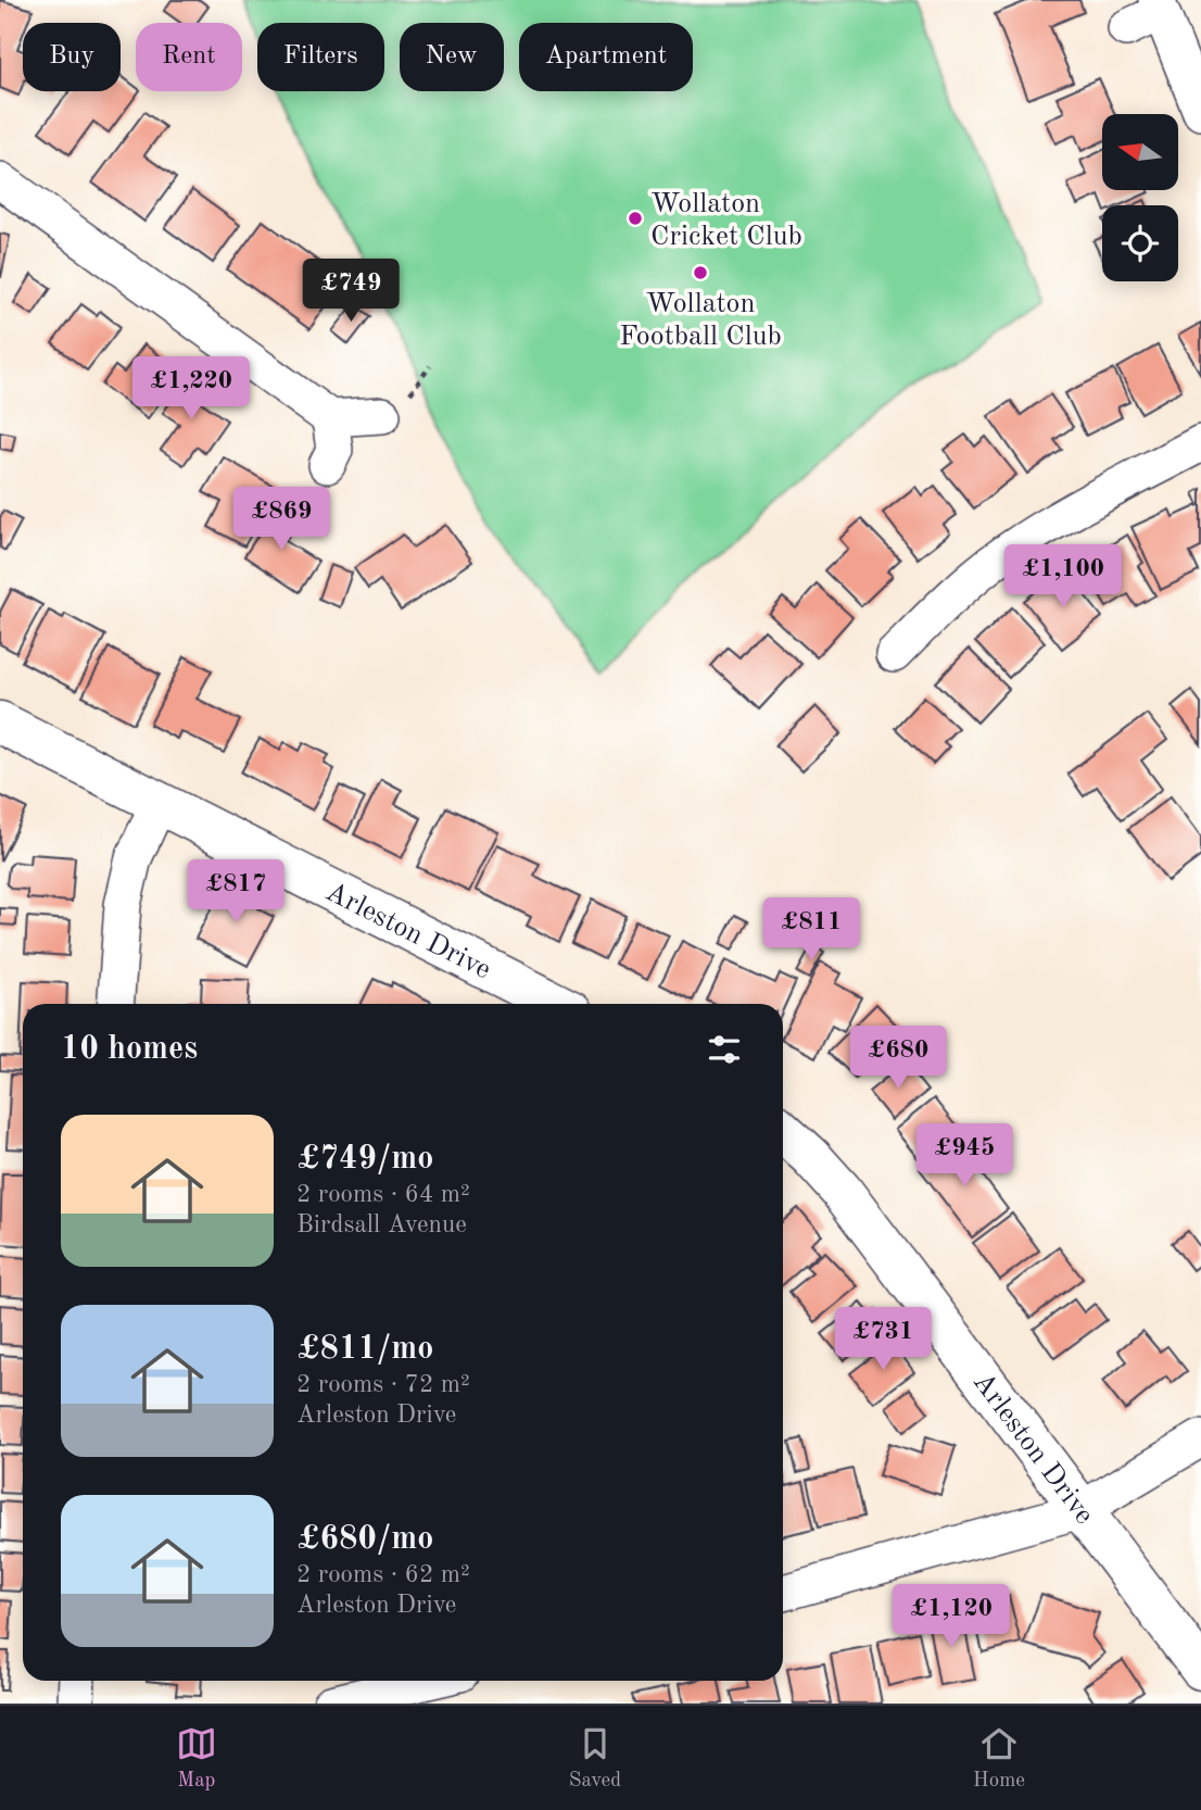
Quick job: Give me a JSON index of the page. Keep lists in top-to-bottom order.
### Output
{
  "streets": {
    "street": ["Arleston Drive"]
  },
  "places": ["Wollaton Cricket Club", "Wollaton Football Club"],
  "north": "left",
  "page": {
    "chip": [
      "Buy",
      "Rent",
      "Filters",
      "New",
      "Apartment"
    ],
    "price": [
      "£749",
      "£1,220",
      "£869",
      "£1,100",
      "£817",
      "£811",
      "£680",
      "£945",
      "£731",
      "£1,120"
    ],
    "heading": "10 homes",
    "list": [
      {
        "name": "£749/mo",
        "note": "2 rooms · 64 m² · Birdsall Avenue"
      },
      {
        "name": "£811/mo",
        "note": "2 rooms · 72 m² · Arleston Drive"
      },
      {
        "name": "£680/mo",
        "note": "2 rooms · 62 m² · Arleston Drive"
      }
    ],
    "tabs": ["Map", "Saved", "Home"]
  }
}
